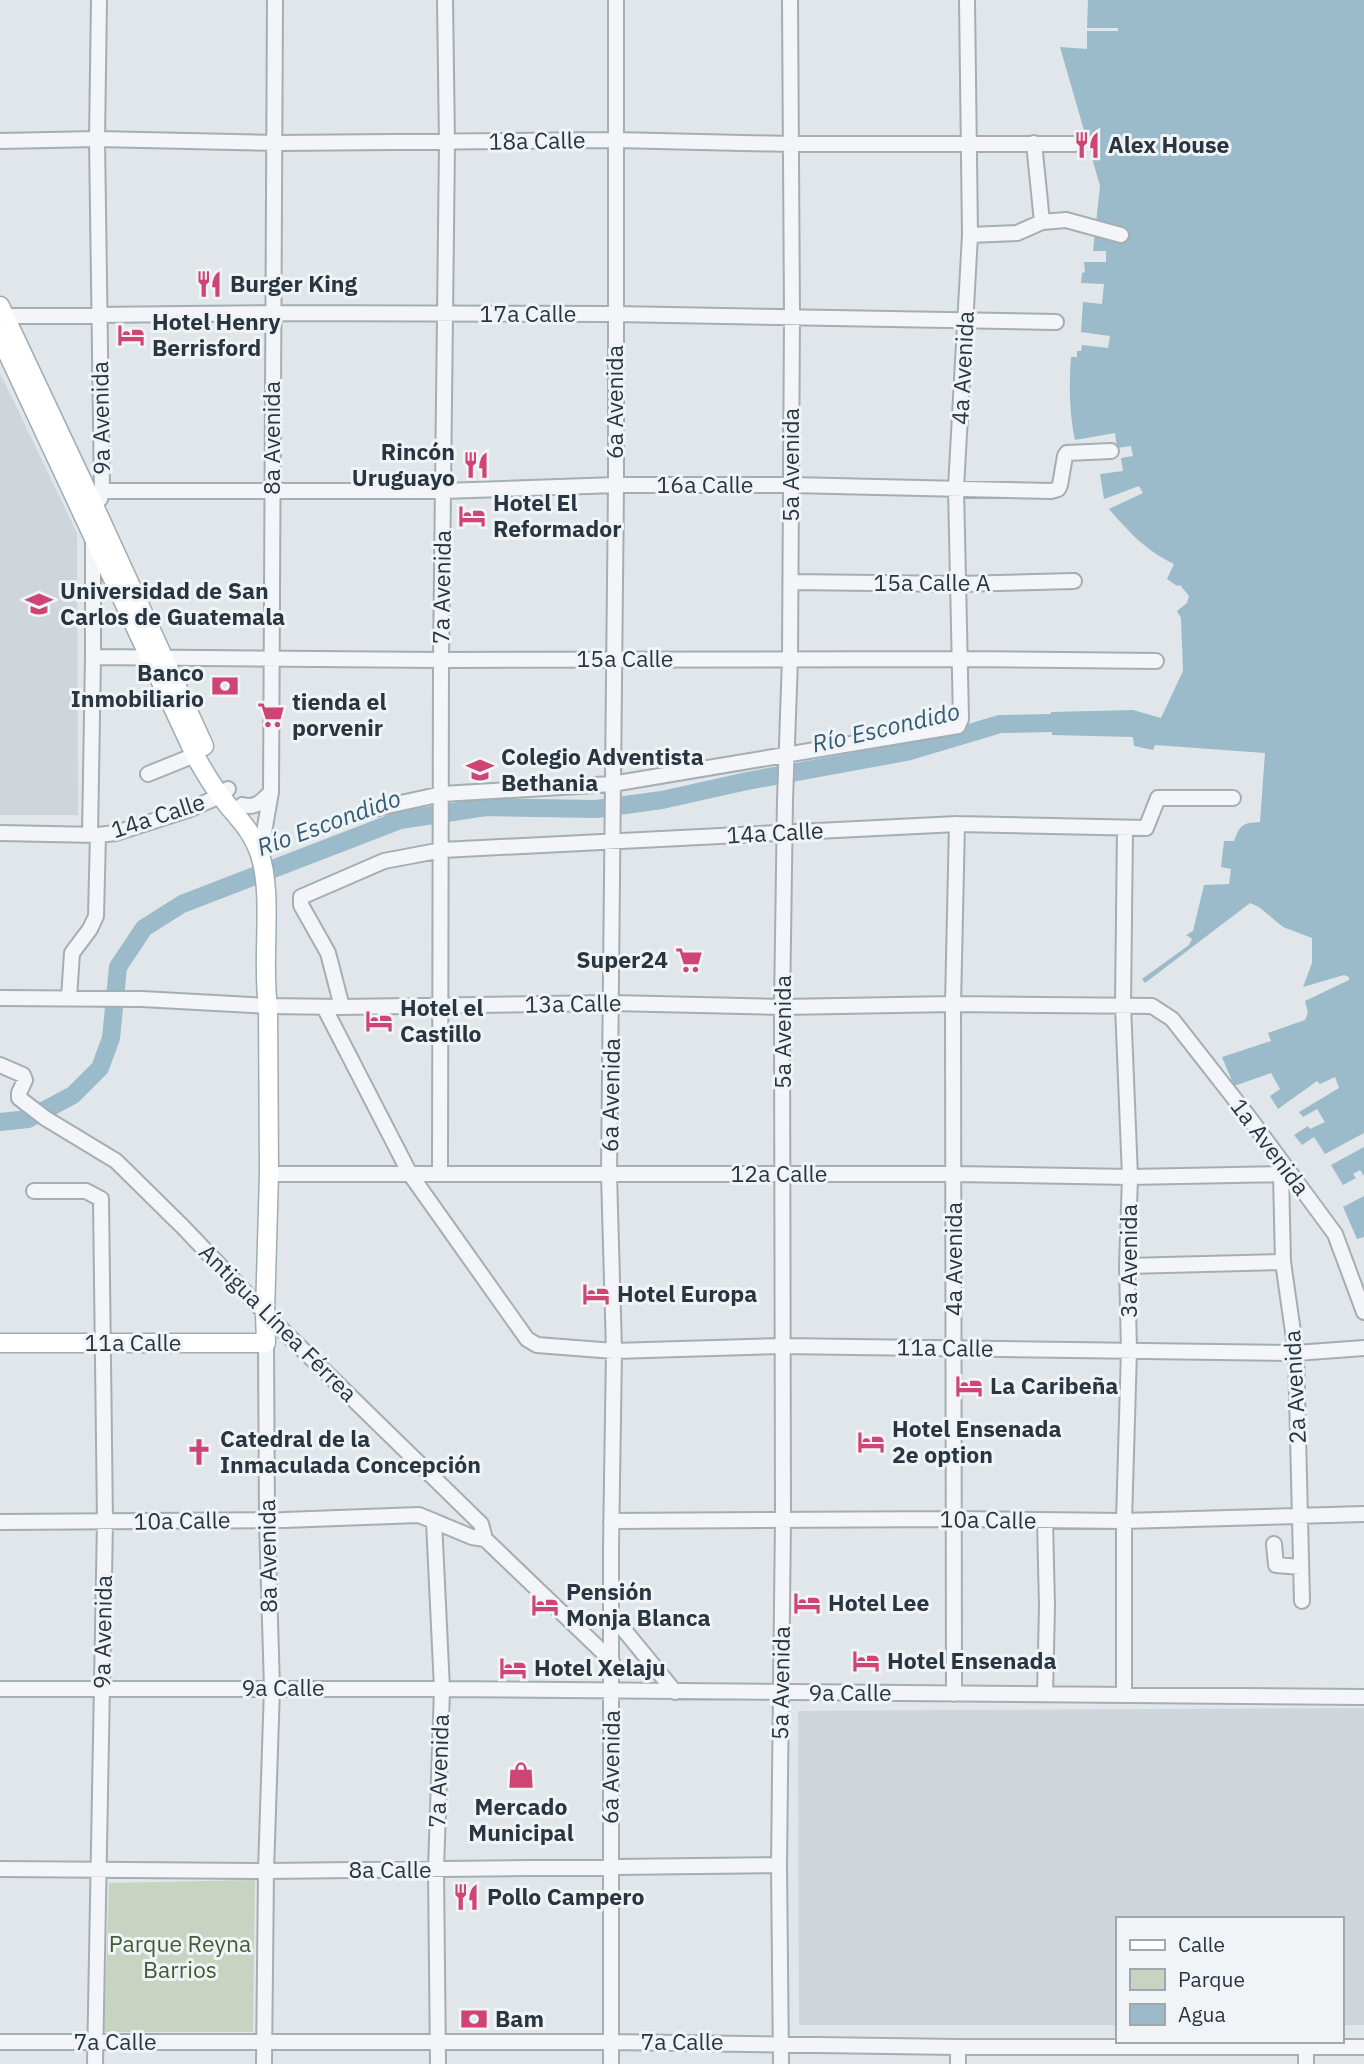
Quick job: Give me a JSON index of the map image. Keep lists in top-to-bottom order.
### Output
{
  "streets": {
    "main road": ["8a Avenida", "11a Calle"],
    "street": [
      "18a Calle",
      "17a Calle",
      "4a Avenida",
      "6a Avenida",
      "9a Avenida",
      "5a Avenida",
      "16a Calle",
      "15a Calle A",
      "7a Avenida",
      "15a Calle",
      "14a Calle",
      "13a Calle",
      "1a Avenida",
      "12a Calle",
      "3a Avenida",
      "Antigua Línea Férrea",
      "2a Avenida",
      "10a Calle",
      "9a Calle",
      "8a Calle",
      "7a Calle"
    ]
  },
  "crossings": [
    ["18a Calle", "4a Avenida"],
    ["18a Calle", "6a Avenida"],
    ["18a Calle", "9a Avenida"],
    ["18a Calle", "8a Avenida"],
    ["18a Calle", "5a Avenida"],
    ["18a Calle", "7a Avenida"],
    ["17a Calle", "4a Avenida"],
    ["17a Calle", "6a Avenida"],
    ["17a Calle", "9a Avenida"],
    ["17a Calle", "8a Avenida"],
    ["17a Calle", "5a Avenida"],
    ["17a Calle", "7a Avenida"],
    ["4a Avenida", "5a Avenida"],
    ["4a Avenida", "16a Calle"],
    ["4a Avenida", "15a Calle A"],
    ["4a Avenida", "15a Calle"],
    ["4a Avenida", "14a Calle"],
    ["4a Avenida", "13a Calle"],
    ["4a Avenida", "12a Calle"],
    ["4a Avenida", "11a Calle"],
    ["4a Avenida", "10a Calle"],
    ["4a Avenida", "9a Calle"],
    ["6a Avenida", "16a Calle"],
    ["6a Avenida", "15a Calle"],
    ["6a Avenida", "14a Calle"],
    ["6a Avenida", "13a Calle"],
    ["6a Avenida", "12a Calle"],
    ["6a Avenida", "Antigua Línea Férrea"],
    ["6a Avenida", "11a Calle"],
    ["6a Avenida", "10a Calle"],
    ["6a Avenida", "9a Calle"],
    ["6a Avenida", "8a Calle"],
    ["6a Avenida", "7a Calle"],
    ["9a Avenida", "16a Calle"],
    ["9a Avenida", "15a Calle"],
    ["9a Avenida", "14a Calle"],
    ["9a Avenida", "13a Calle"],
    ["9a Avenida", "11a Calle"],
    ["9a Avenida", "10a Calle"],
    ["9a Avenida", "9a Calle"],
    ["9a Avenida", "8a Calle"],
    ["9a Avenida", "7a Calle"],
    ["8a Avenida", "16a Calle"],
    ["8a Avenida", "15a Calle"],
    ["8a Avenida", "14a Calle"],
    ["8a Avenida", "13a Calle"],
    ["8a Avenida", "12a Calle"],
    ["8a Avenida", "Antigua Línea Férrea"],
    ["8a Avenida", "11a Calle"],
    ["8a Avenida", "10a Calle"],
    ["8a Avenida", "9a Calle"],
    ["8a Avenida", "8a Calle"],
    ["8a Avenida", "7a Calle"],
    ["5a Avenida", "16a Calle"],
    ["5a Avenida", "15a Calle A"],
    ["5a Avenida", "15a Calle"],
    ["5a Avenida", "14a Calle"],
    ["5a Avenida", "13a Calle"],
    ["5a Avenida", "12a Calle"],
    ["5a Avenida", "11a Calle"],
    ["5a Avenida", "10a Calle"],
    ["5a Avenida", "9a Calle"],
    ["5a Avenida", "8a Calle"],
    ["5a Avenida", "7a Calle"],
    ["16a Calle", "7a Avenida"],
    ["7a Avenida", "15a Calle"],
    ["7a Avenida", "14a Calle"],
    ["7a Avenida", "13a Calle"],
    ["7a Avenida", "12a Calle"],
    ["7a Avenida", "10a Calle"],
    ["7a Avenida", "9a Calle"],
    ["7a Avenida", "8a Calle"],
    ["7a Avenida", "7a Calle"],
    ["14a Calle", "13a Calle"],
    ["14a Calle", "3a Avenida"],
    ["13a Calle", "1a Avenida"],
    ["13a Calle", "3a Avenida"],
    ["1a Avenida", "12a Calle"],
    ["1a Avenida", "2a Avenida"],
    ["12a Calle", "3a Avenida"],
    ["12a Calle", "11a Calle"],
    ["12a Calle", "2a Avenida"],
    ["3a Avenida", "11a Calle"],
    ["3a Avenida", "10a Calle"],
    ["3a Avenida", "9a Calle"],
    ["Antigua Línea Férrea", "10a Calle"],
    ["11a Calle", "2a Avenida"],
    ["2a Avenida", "10a Calle"]
  ],
  "water": ["Río Escondido"],
  "parks": ["Parque Reyna Barrios"],
  "places": {
    "restaurant": [
      "Alex House",
      "Burger King",
      "Rincón Uruguayo",
      "Pollo Campero"
    ],
    "hotel": [
      "Hotel Henry Berrisford",
      "Hotel El Reformador",
      "Hotel el Castillo",
      "Hotel Europa",
      "La Caribeña",
      "Hotel Ensenada 2e option",
      "Hotel Lee",
      "Pensión Monja Blanca",
      "Hotel Ensenada",
      "Hotel Xelaju"
    ],
    "school or university": ["Universidad de San Carlos de Guatemala", "Colegio Adventista Bethania"],
    "bank": ["Banco Inmobiliario", "Bam"],
    "supermarket": ["tienda el porvenir", "Super24"],
    "church": ["Catedral de la Inmaculada Concepción"],
    "shop": ["Mercado Municipal"]
  },
  "legend": ["Calle", "Parque", "Agua"]
}
